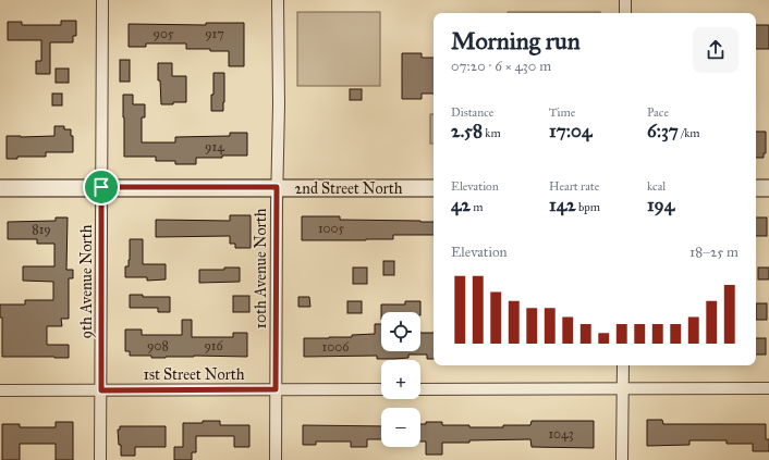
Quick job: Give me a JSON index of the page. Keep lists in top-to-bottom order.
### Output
{
  "streets": {
    "street": [
      "2nd Street North",
      "10th Avenue North",
      "9th Avenue North",
      "1st Street North"
    ]
  },
  "crossings": [
    ["2nd Street North", "10th Avenue North"],
    ["2nd Street North", "9th Avenue North"],
    ["10th Avenue North", "1st Street North"],
    ["9th Avenue North", "1st Street North"]
  ],
  "house_numbers": [
    "905",
    "917",
    "914",
    "1005",
    "819",
    "908",
    "916",
    "1006",
    "1043"
  ],
  "page": {
    "heading": ["Morning run", "07:20 · 6 × 430 m"],
    "stats": [
      ["Distance", "2.58 km"],
      ["Time", "17:04"],
      ["Pace", "6:37 /km"],
      ["Elevation", "42 m"],
      ["Heart rate", "142 bpm"],
      ["kcal", "194"]
    ],
    "chart": ["Elevation", "18–25 m"],
    "map_buttons": ["+", "−"]
  }
}
